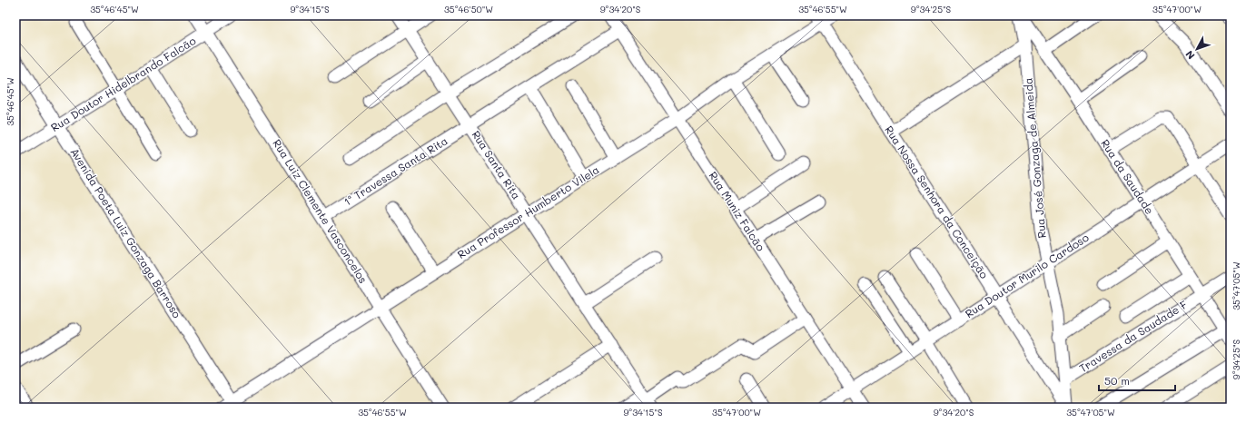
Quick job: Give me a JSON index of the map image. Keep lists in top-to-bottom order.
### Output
{
  "streets": {
    "street": [
      "Rua Doutor Hidelbrando Falcão",
      "Rua José Gonzaga de Almeida",
      "Rua Santa Rita",
      "1ª Travessa Santa Rita",
      "Rua da Saudade",
      "Rua Nossa Senhora da Conceição",
      "Rua Luiz Clemente Vasconcelos",
      "Rua Muniz Falcão",
      "Rua Professor Humberto Vilela",
      "Avenida Poeta Luiz Gonzaga Barroso",
      "Rua Doutor Murilo Cardoso",
      "Travessa da Saudade F"
    ]
  },
  "crossings": [
    ["Rua Doutor Hidelbrando Falcão", "Rua Luiz Clemente Vasconcelos"],
    ["Rua Doutor Hidelbrando Falcão", "Avenida Poeta Luiz Gonzaga Barroso"],
    ["Rua José Gonzaga de Almeida", "Rua da Saudade"],
    ["Rua José Gonzaga de Almeida", "Rua Nossa Senhora da Conceição"],
    ["Rua José Gonzaga de Almeida", "Rua Doutor Murilo Cardoso"],
    ["Rua José Gonzaga de Almeida", "Travessa da Saudade F"],
    ["Rua Santa Rita", "1ª Travessa Santa Rita"],
    ["Rua Santa Rita", "Rua Professor Humberto Vilela"],
    ["1ª Travessa Santa Rita", "Rua Luiz Clemente Vasconcelos"],
    ["1ª Travessa Santa Rita", "Rua Muniz Falcão"],
    ["Rua da Saudade", "Rua Doutor Murilo Cardoso"],
    ["Rua da Saudade", "Travessa da Saudade F"],
    ["Rua Nossa Senhora da Conceição", "Rua Professor Humberto Vilela"],
    ["Rua Nossa Senhora da Conceição", "Rua Doutor Murilo Cardoso"],
    ["Rua Luiz Clemente Vasconcelos", "Rua Professor Humberto Vilela"],
    ["Rua Muniz Falcão", "Rua Professor Humberto Vilela"],
    ["Rua Muniz Falcão", "Rua Doutor Murilo Cardoso"],
    ["Rua Professor Humberto Vilela", "Avenida Poeta Luiz Gonzaga Barroso"]
  ],
  "scale_bar": "50 m",
  "north": "bottom left",
  "coordinates": [
    "35°46'45\"W",
    "9°34'15\"S",
    "35°46'50\"W",
    "9°34'20\"S",
    "35°46'55\"W",
    "9°34'25\"S",
    "35°47'00\"W",
    "35°47'05\"W"
  ]
}
